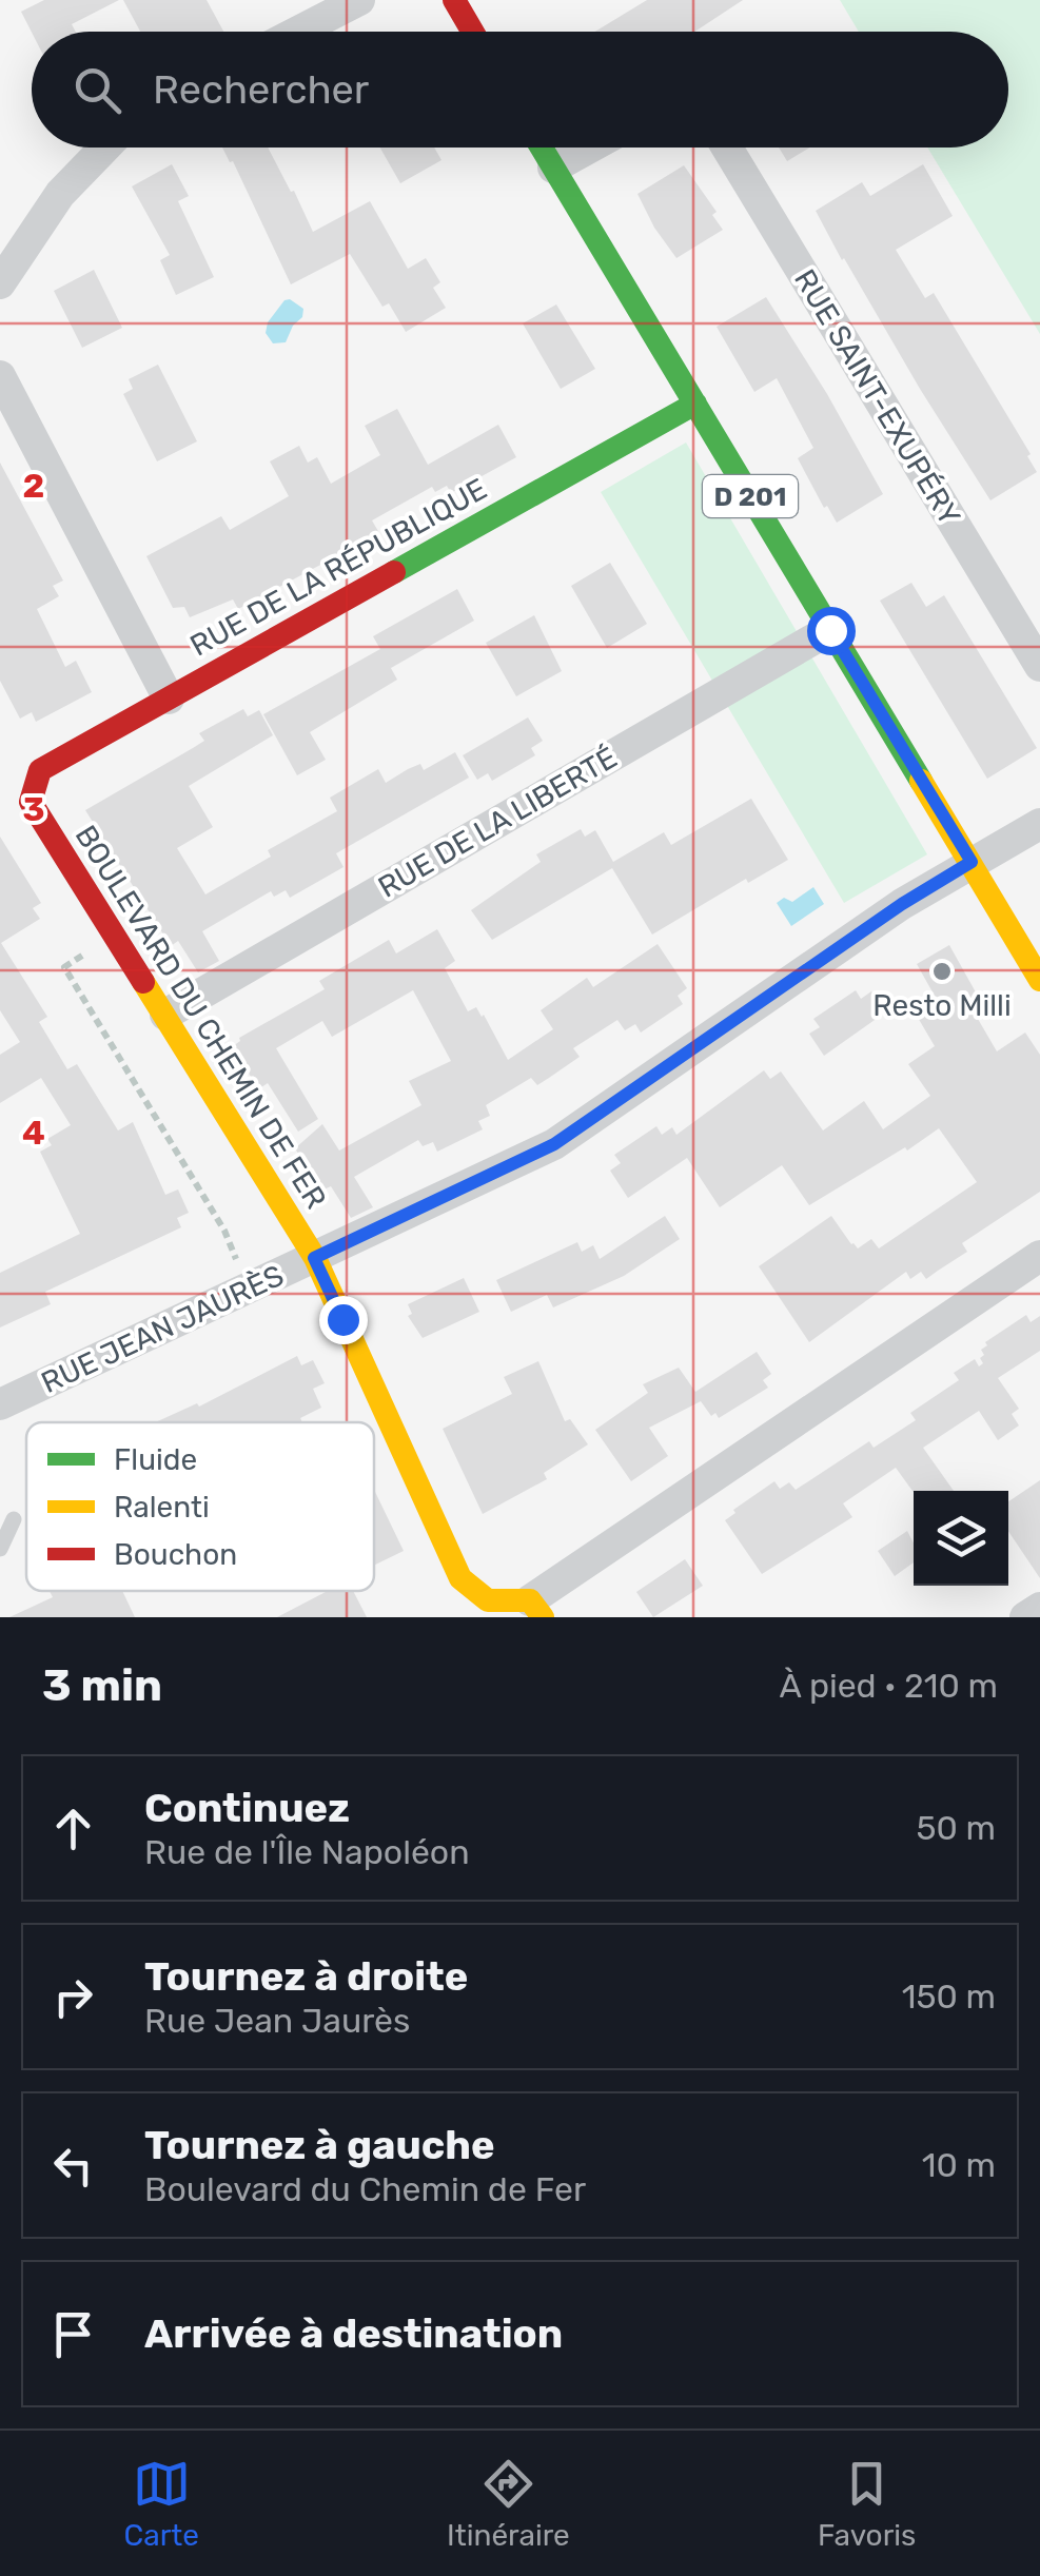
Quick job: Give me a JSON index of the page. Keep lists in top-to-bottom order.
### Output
{
  "streets": {
    "street": [
      "RUE SAINT-EXUPÉRY",
      "D 201",
      "RUE DE LA RÉPUBLIQUE",
      "RUE DE LA LIBERTÉ",
      "BOULEVARD DU CHEMIN DE FER",
      "RUE JEAN JAURÈS"
    ]
  },
  "crossings": [
    ["D 201", "RUE DE LA RÉPUBLIQUE"],
    ["D 201", "RUE DE LA LIBERTÉ"],
    ["D 201", "RUE JEAN JAURÈS"],
    ["RUE DE LA RÉPUBLIQUE", "BOULEVARD DU CHEMIN DE FER"],
    ["RUE DE LA LIBERTÉ", "BOULEVARD DU CHEMIN DE FER"],
    ["BOULEVARD DU CHEMIN DE FER", "RUE JEAN JAURÈS"]
  ],
  "places": ["Resto Milli"],
  "legend": ["Fluide", "Ralenti", "Bouchon"],
  "page": {
    "search": "Rechercher",
    "heading": ["3 min", "À pied · 210 m"],
    "list": [
      ["Continuez", "Rue de l'Île Napoléon", "50 m"],
      ["Tournez à droite", "Rue Jean Jaurès", "150 m"],
      ["Tournez à gauche", "Boulevard du Chemin de Fer", "10 m"],
      "Arrivée à destination"
    ],
    "nav": ["Carte", "Itinéraire", "Favoris"]
  },
  "grid": {
    "rows": ["2", "3", "4"]
  }
}
